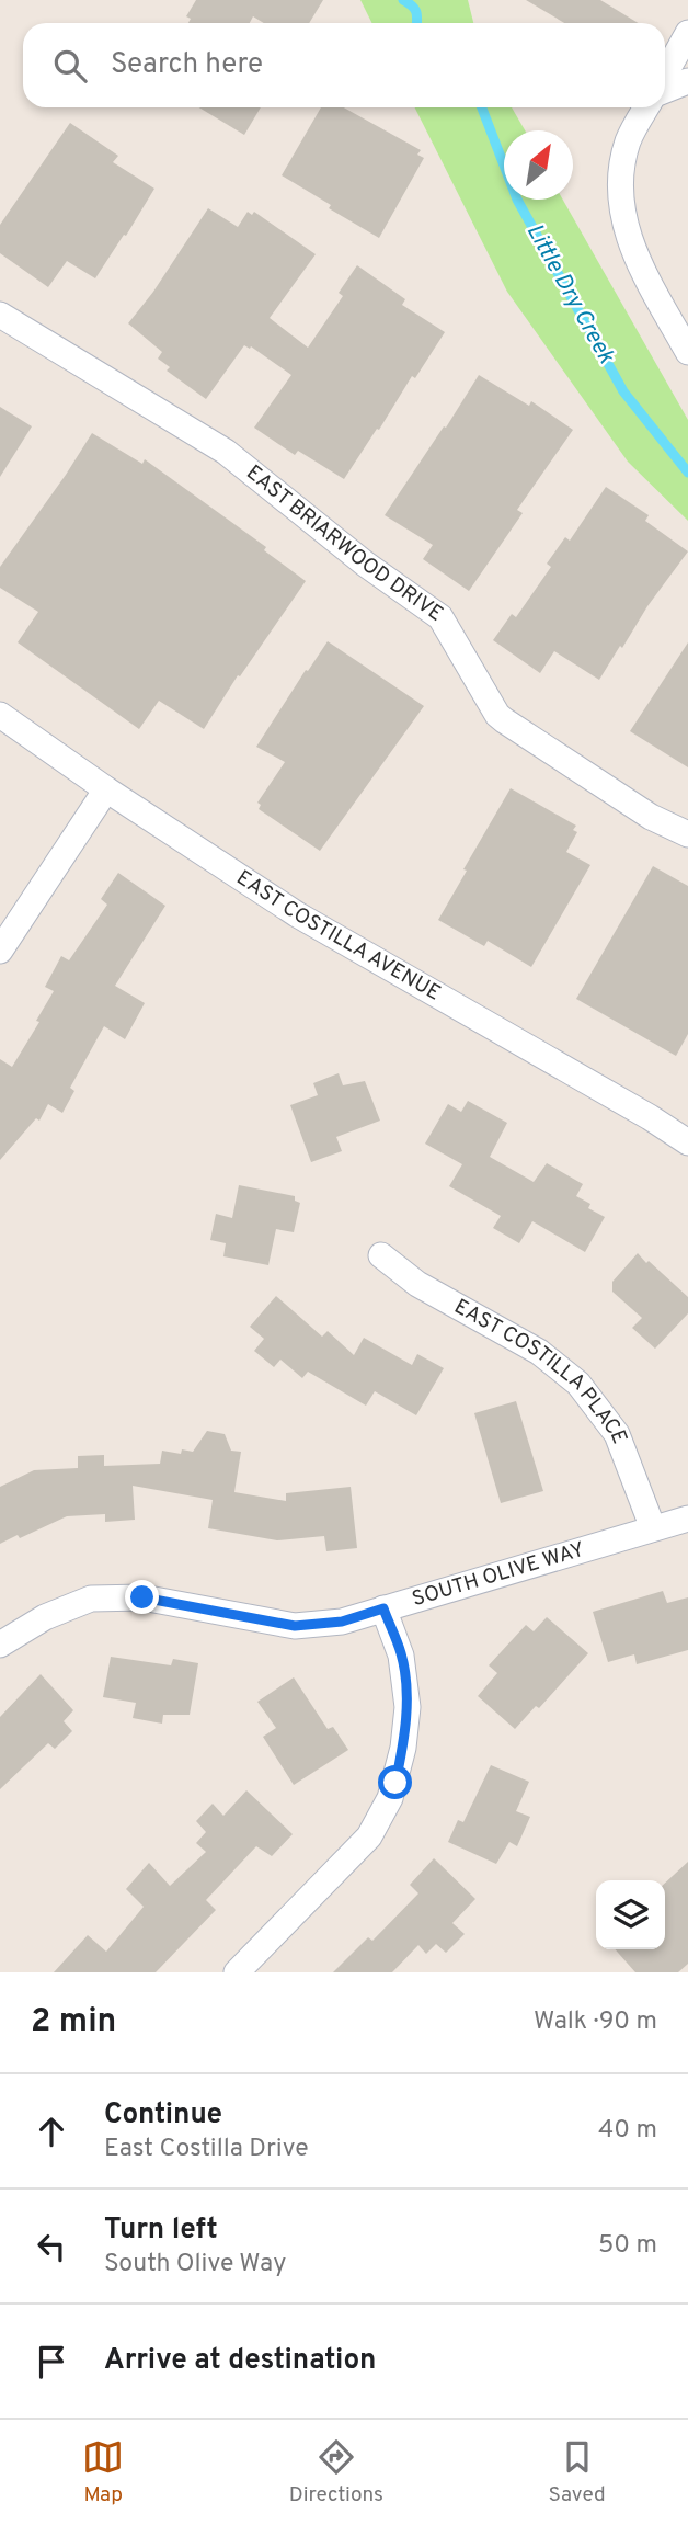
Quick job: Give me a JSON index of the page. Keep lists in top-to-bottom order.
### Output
{
  "streets": {
    "street": [
      "EAST BRIARWOOD DRIVE",
      "EAST COSTILLA AVENUE",
      "EAST COSTILLA PLACE",
      "SOUTH OLIVE WAY"
    ]
  },
  "crossings": [
    ["EAST COSTILLA PLACE", "SOUTH OLIVE WAY"]
  ],
  "water": ["Little Dry Creek"],
  "north": "top right",
  "page": {
    "search": "Search here",
    "heading": ["2 min", "Walk · 90 m"],
    "list": [
      ["Continue", "East Costilla Drive", "40 m"],
      ["Turn left", "South Olive Way", "50 m"],
      "Arrive at destination"
    ],
    "nav": ["Map", "Directions", "Saved"]
  }
}
